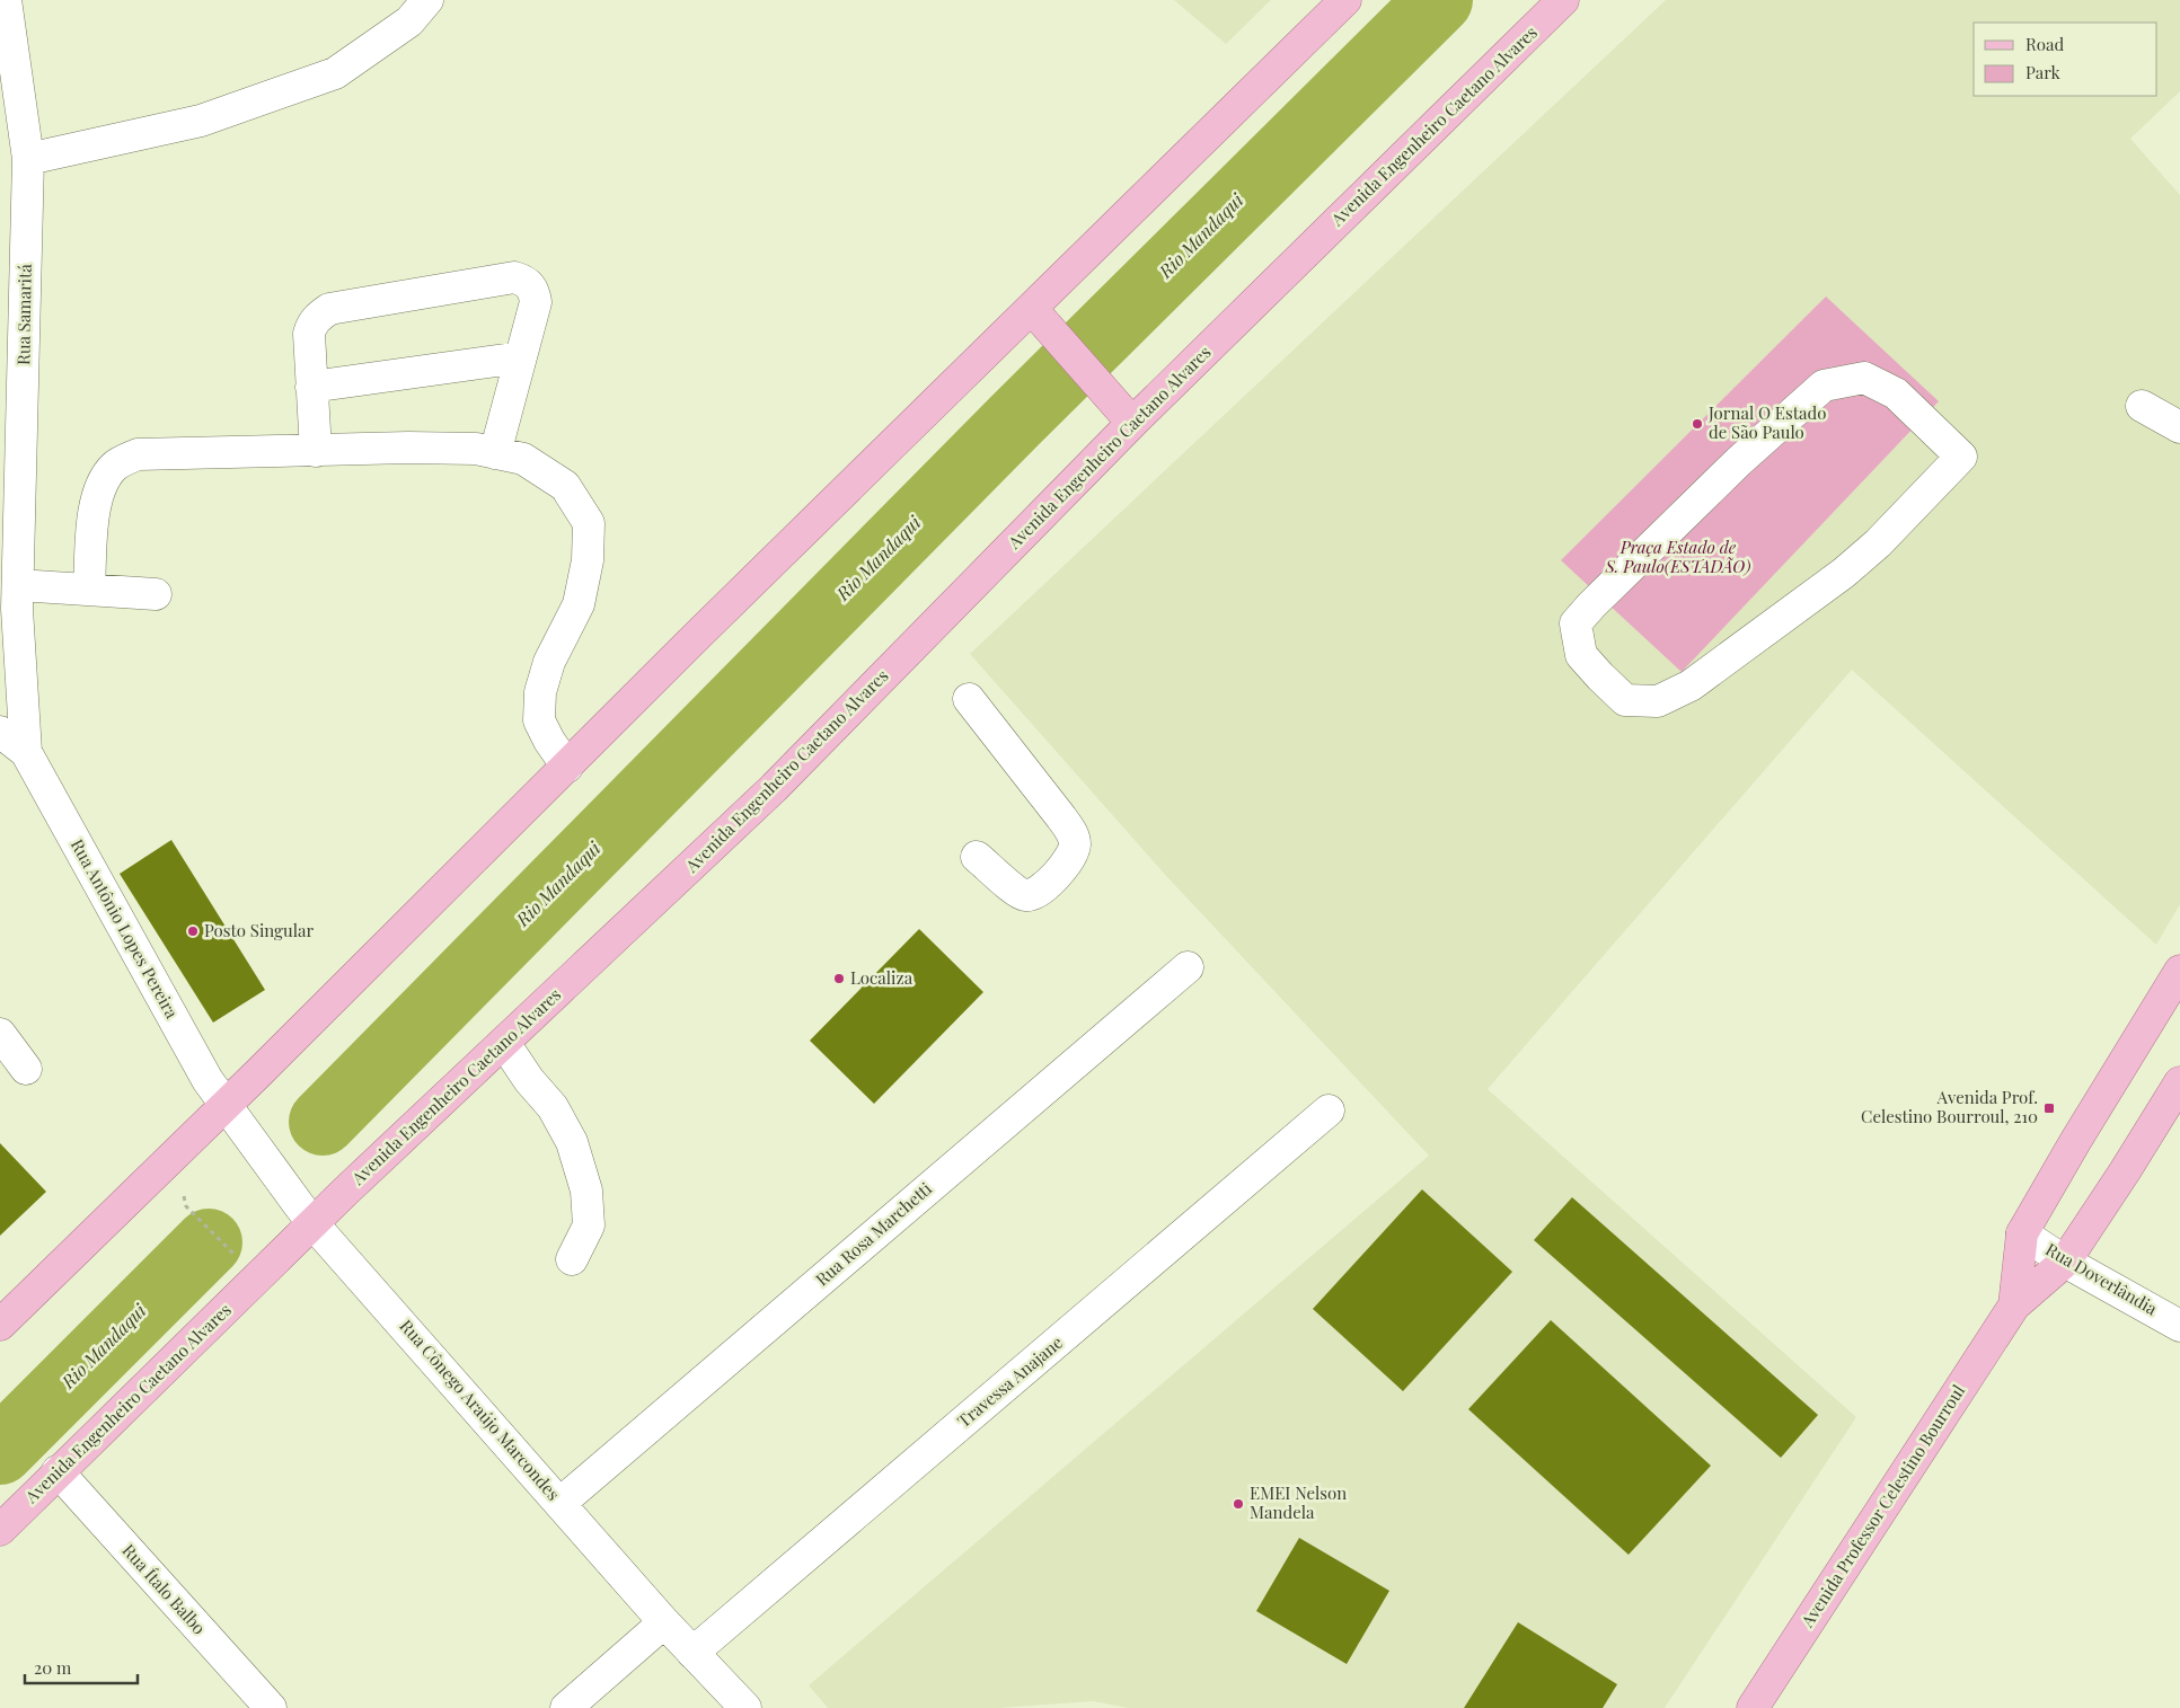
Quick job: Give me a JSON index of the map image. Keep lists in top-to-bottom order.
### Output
{
  "streets": {
    "main road": ["Avenida Engenheiro Caetano Alvares", "Avenida Professor Celestino Bourroul"],
    "street": [
      "Rua Samaritá",
      "Rua Antônio Lopes Pereira",
      "Rua Rosa Marchetti",
      "Rua Doverlândia",
      "Travessa Anajane",
      "Rua Cônego Araújo Marcondes",
      "Rua Ítalo Balbo"
    ]
  },
  "crossings": [
    ["Avenida Engenheiro Caetano Alvares", "Rua Cônego Araújo Marcondes"],
    ["Avenida Engenheiro Caetano Alvares", "Rua Ítalo Balbo"],
    ["Rua Samaritá", "Rua Antônio Lopes Pereira"],
    ["Rua Antônio Lopes Pereira", "Rua Cônego Araújo Marcondes"],
    ["Rua Rosa Marchetti", "Rua Cônego Araújo Marcondes"],
    ["Rua Doverlândia", "Avenida Professor Celestino Bourroul"],
    ["Travessa Anajane", "Rua Cônego Araújo Marcondes"]
  ],
  "water": ["Rio Mandaqui"],
  "parks": ["Praça Estado de S. Paulo(ESTADÃO)"],
  "places": {
    "other": [
      "Jornal O Estado de São Paulo",
      "Posto Singular",
      "Localiza",
      "EMEI Nelson Mandela"
    ],
    "transit": ["Avenida Prof. Celestino Bourroul, 210"]
  },
  "legend": ["Road", "Park"],
  "scale_bar": "20 m"
}
